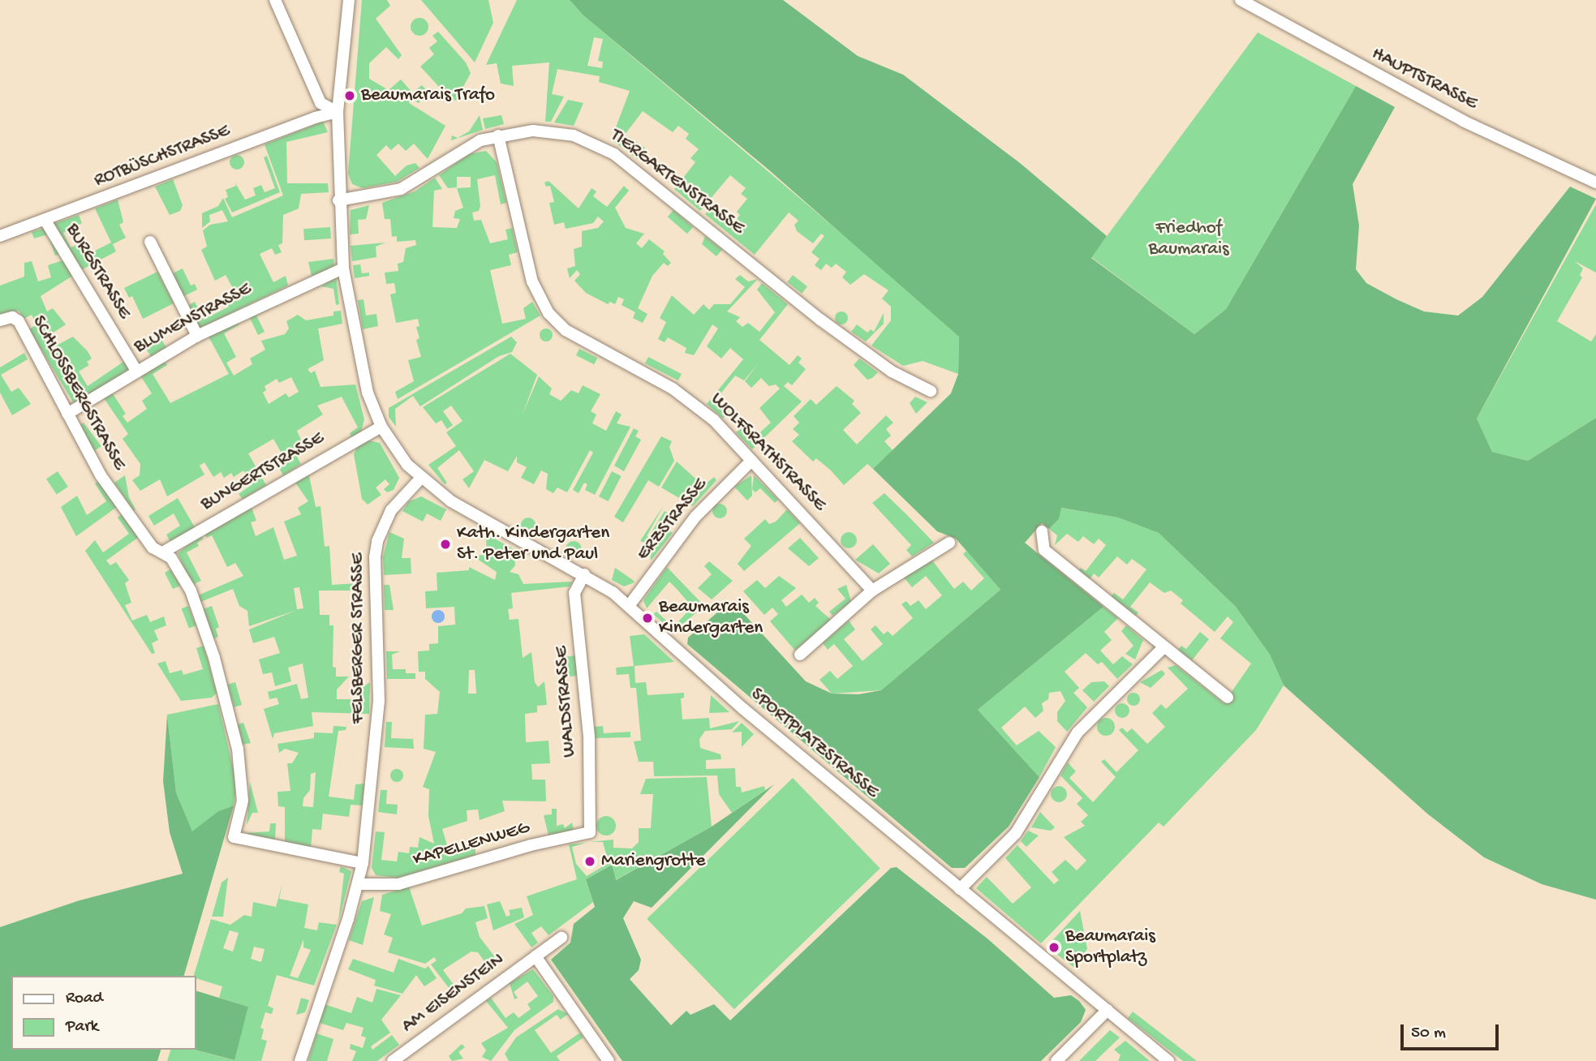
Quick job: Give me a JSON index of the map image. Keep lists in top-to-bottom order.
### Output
{
  "streets": {
    "street": [
      "HAUPTSTRASSE",
      "ROTBÜSCHSTRASSE",
      "TIERGARTENSTRASSE",
      "BURGSTRASSE",
      "BLUMENSTRASSE",
      "SCHLOSSBERGSTRASSE",
      "WOLFSRATHSTRASSE",
      "BUNGERTSTRASSE",
      "ERZSTRASSE",
      "FELSBERGER STRASSE",
      "WALDSTRASSE",
      "SPORTPLATZSTRASSE",
      "KAPELLENWEG",
      "AM EISENSTEIN"
    ]
  },
  "crossings": [
    ["ROTBÜSCHSTRASSE", "BURGSTRASSE"],
    ["TIERGARTENSTRASSE", "WOLFSRATHSTRASSE"],
    ["BURGSTRASSE", "BLUMENSTRASSE"],
    ["BLUMENSTRASSE", "SCHLOSSBERGSTRASSE"],
    ["SCHLOSSBERGSTRASSE", "BUNGERTSTRASSE"],
    ["SCHLOSSBERGSTRASSE", "FELSBERGER STRASSE"],
    ["WOLFSRATHSTRASSE", "ERZSTRASSE"],
    ["ERZSTRASSE", "SPORTPLATZSTRASSE"],
    ["FELSBERGER STRASSE", "SPORTPLATZSTRASSE"],
    ["FELSBERGER STRASSE", "KAPELLENWEG"],
    ["WALDSTRASSE", "SPORTPLATZSTRASSE"],
    ["WALDSTRASSE", "KAPELLENWEG"]
  ],
  "parks": ["Friedhof Baumarais"],
  "places": [
    "Beaumarais Trafo",
    "Kath. Kindergarten St. Peter und Paul",
    "Beaumarais Kindergarten",
    "Mariengrotte",
    "Beaumarais Sportplatz"
  ],
  "legend": ["Road", "Park"],
  "scale_bar": "50 m"
}
